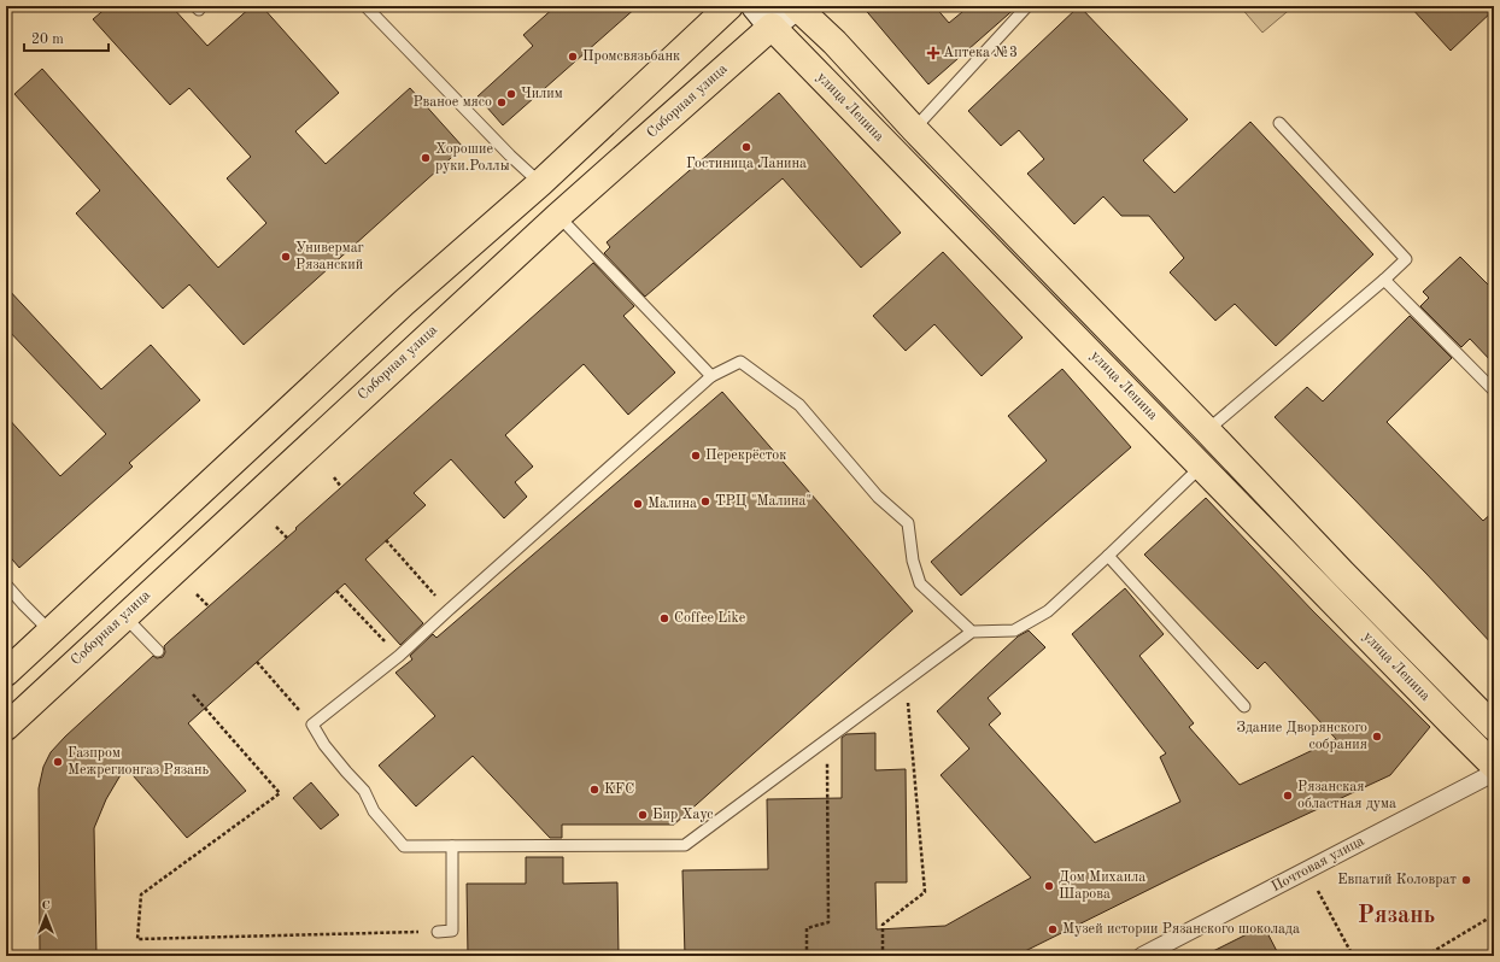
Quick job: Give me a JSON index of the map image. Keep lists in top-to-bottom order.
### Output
{
  "streets": {
    "main road": ["Соборная улица", "улица Ленина"],
    "street": ["Почтовая улица"]
  },
  "crossings": [
    ["Соборная улица", "улица Ленина"]
  ],
  "districts": ["Рязань"],
  "places": {
    "health": ["Аптека №3"],
    "other": [
      "Промсвязьбанк",
      "Чилим",
      "Рваное мясо",
      "Гостиница Ланина",
      "Хорошие руки.Роллы",
      "Универмаг Рязанский",
      "Перекрёсток",
      "ТРЦ \"Малина\"",
      "Малина",
      "Coffee Like",
      "Здание Дворянского собрания",
      "Газпром Межрегионгаз Рязань",
      "KFC",
      "Рязанская областная дума",
      "Бир Хаус",
      "Евпатий Коловрат",
      "Дом Михаила Шарова",
      "Музей истории Рязанского шоколада"
    ]
  },
  "scale_bar": "20 m",
  "north": "top"
}
